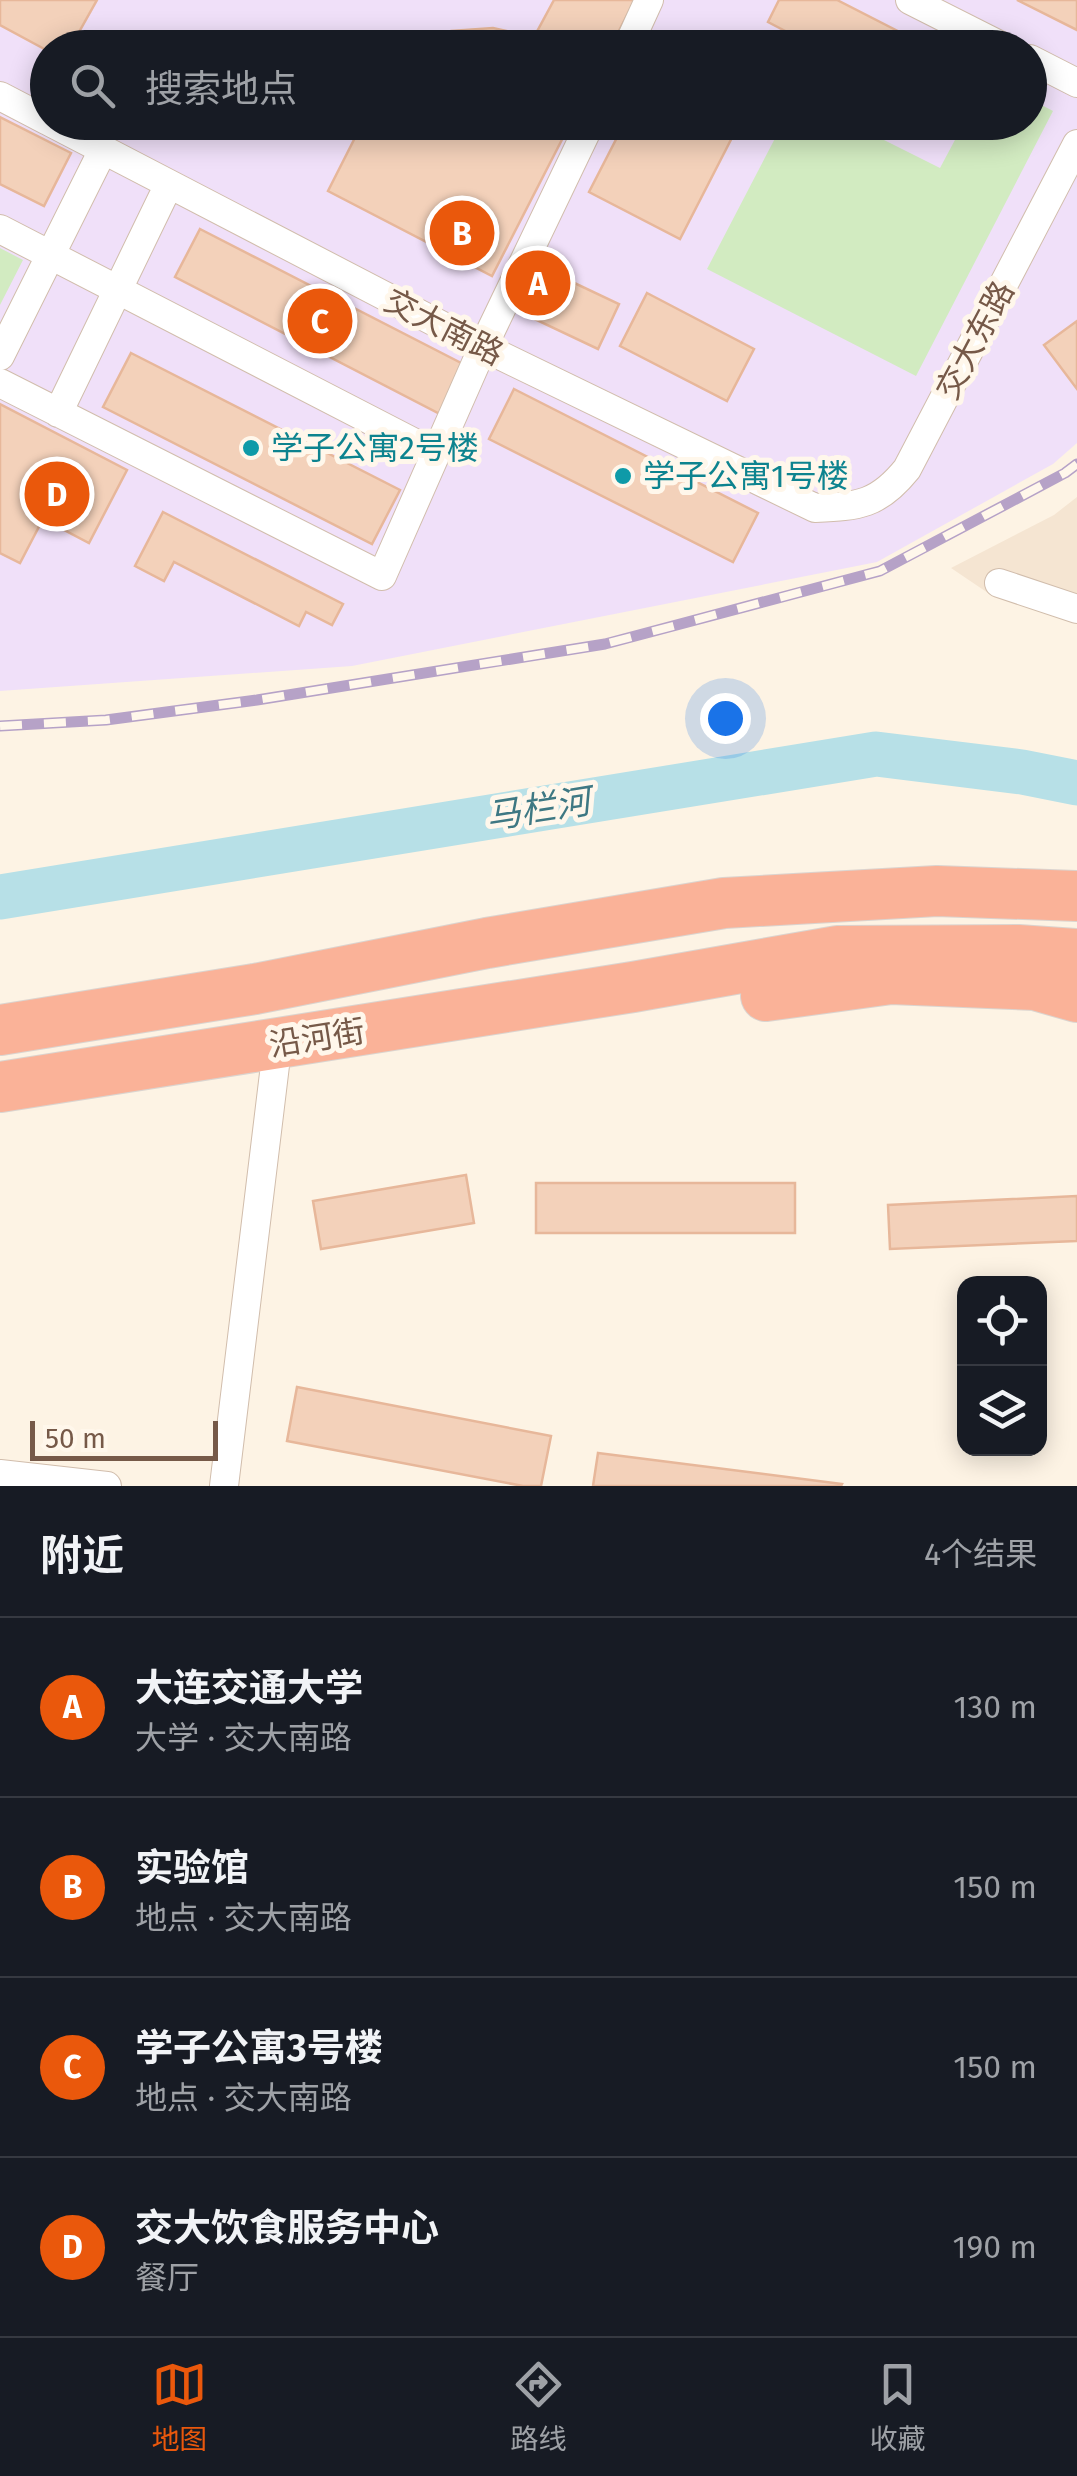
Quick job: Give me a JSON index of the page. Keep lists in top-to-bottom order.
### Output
{
  "streets": {
    "highway": ["沿河街"],
    "street": ["交大南路", "交大东路"]
  },
  "crossings": [
    ["交大南路", "交大东路"]
  ],
  "water": ["马栏河"],
  "places": ["学子公寓2号楼", "学子公寓1号楼"],
  "scale_bar": "50 m",
  "page": {
    "search": "搜索地点",
    "pins": [
      "B",
      "A",
      "C",
      "D"
    ],
    "scale": "50 m",
    "heading": ["附近", "4个结果"],
    "list": [
      {
        "mark": "A",
        "name": "大连交通大学",
        "note": "大学 · 交大南路",
        "value": "130 m"
      },
      {
        "mark": "B",
        "name": "实验馆",
        "note": "地点 · 交大南路",
        "value": "150 m"
      },
      {
        "mark": "C",
        "name": "学子公寓3号楼",
        "note": "地点 · 交大南路",
        "value": "150 m"
      },
      {
        "mark": "D",
        "name": "交大饮食服务中心",
        "note": "餐厅",
        "value": "190 m"
      }
    ],
    "nav": ["地图", "路线", "收藏"]
  }
}
